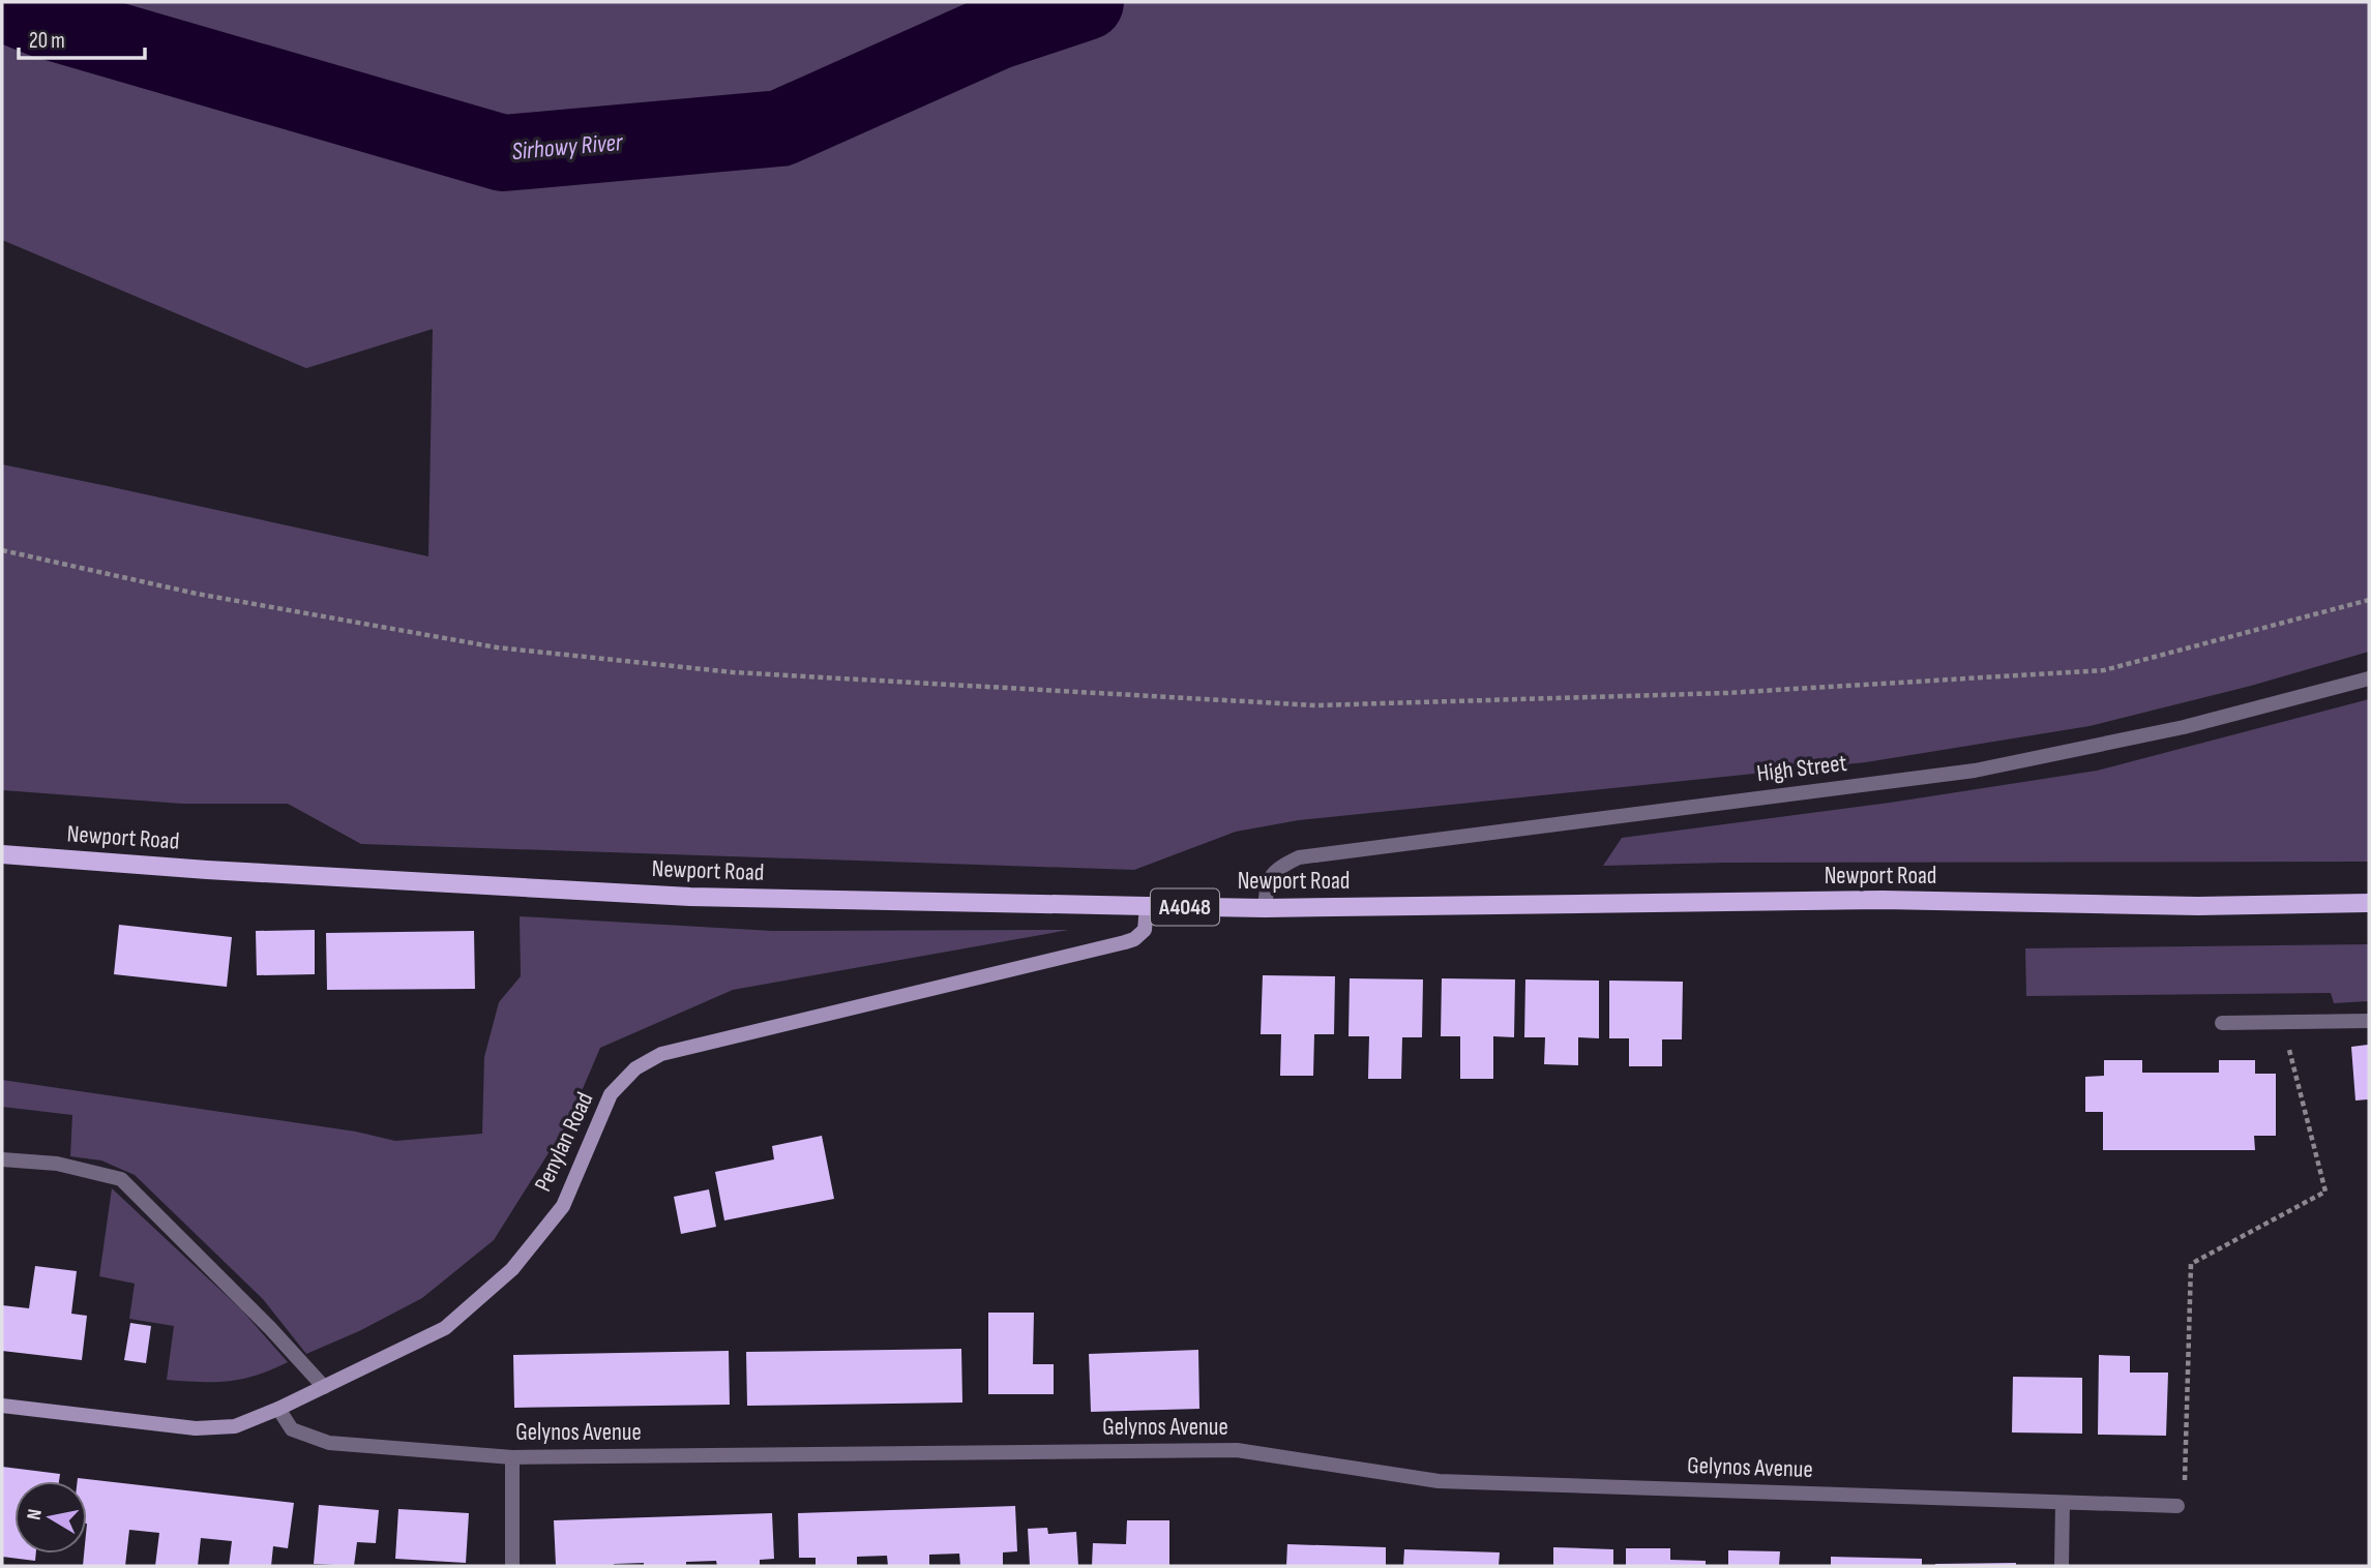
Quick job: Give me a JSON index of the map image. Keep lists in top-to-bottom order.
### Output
{
  "streets": {
    "main road": ["Newport Road", "A4048", "Penylan Road"],
    "street": ["High Street", "Gelynos Avenue"]
  },
  "crossings": [
    ["High Street", "Newport Road"],
    ["Newport Road", "Penylan Road"],
    ["Penylan Road", "Gelynos Avenue"]
  ],
  "water": ["Sirhowy River"],
  "scale_bar": "20 m",
  "north": "left"
}
